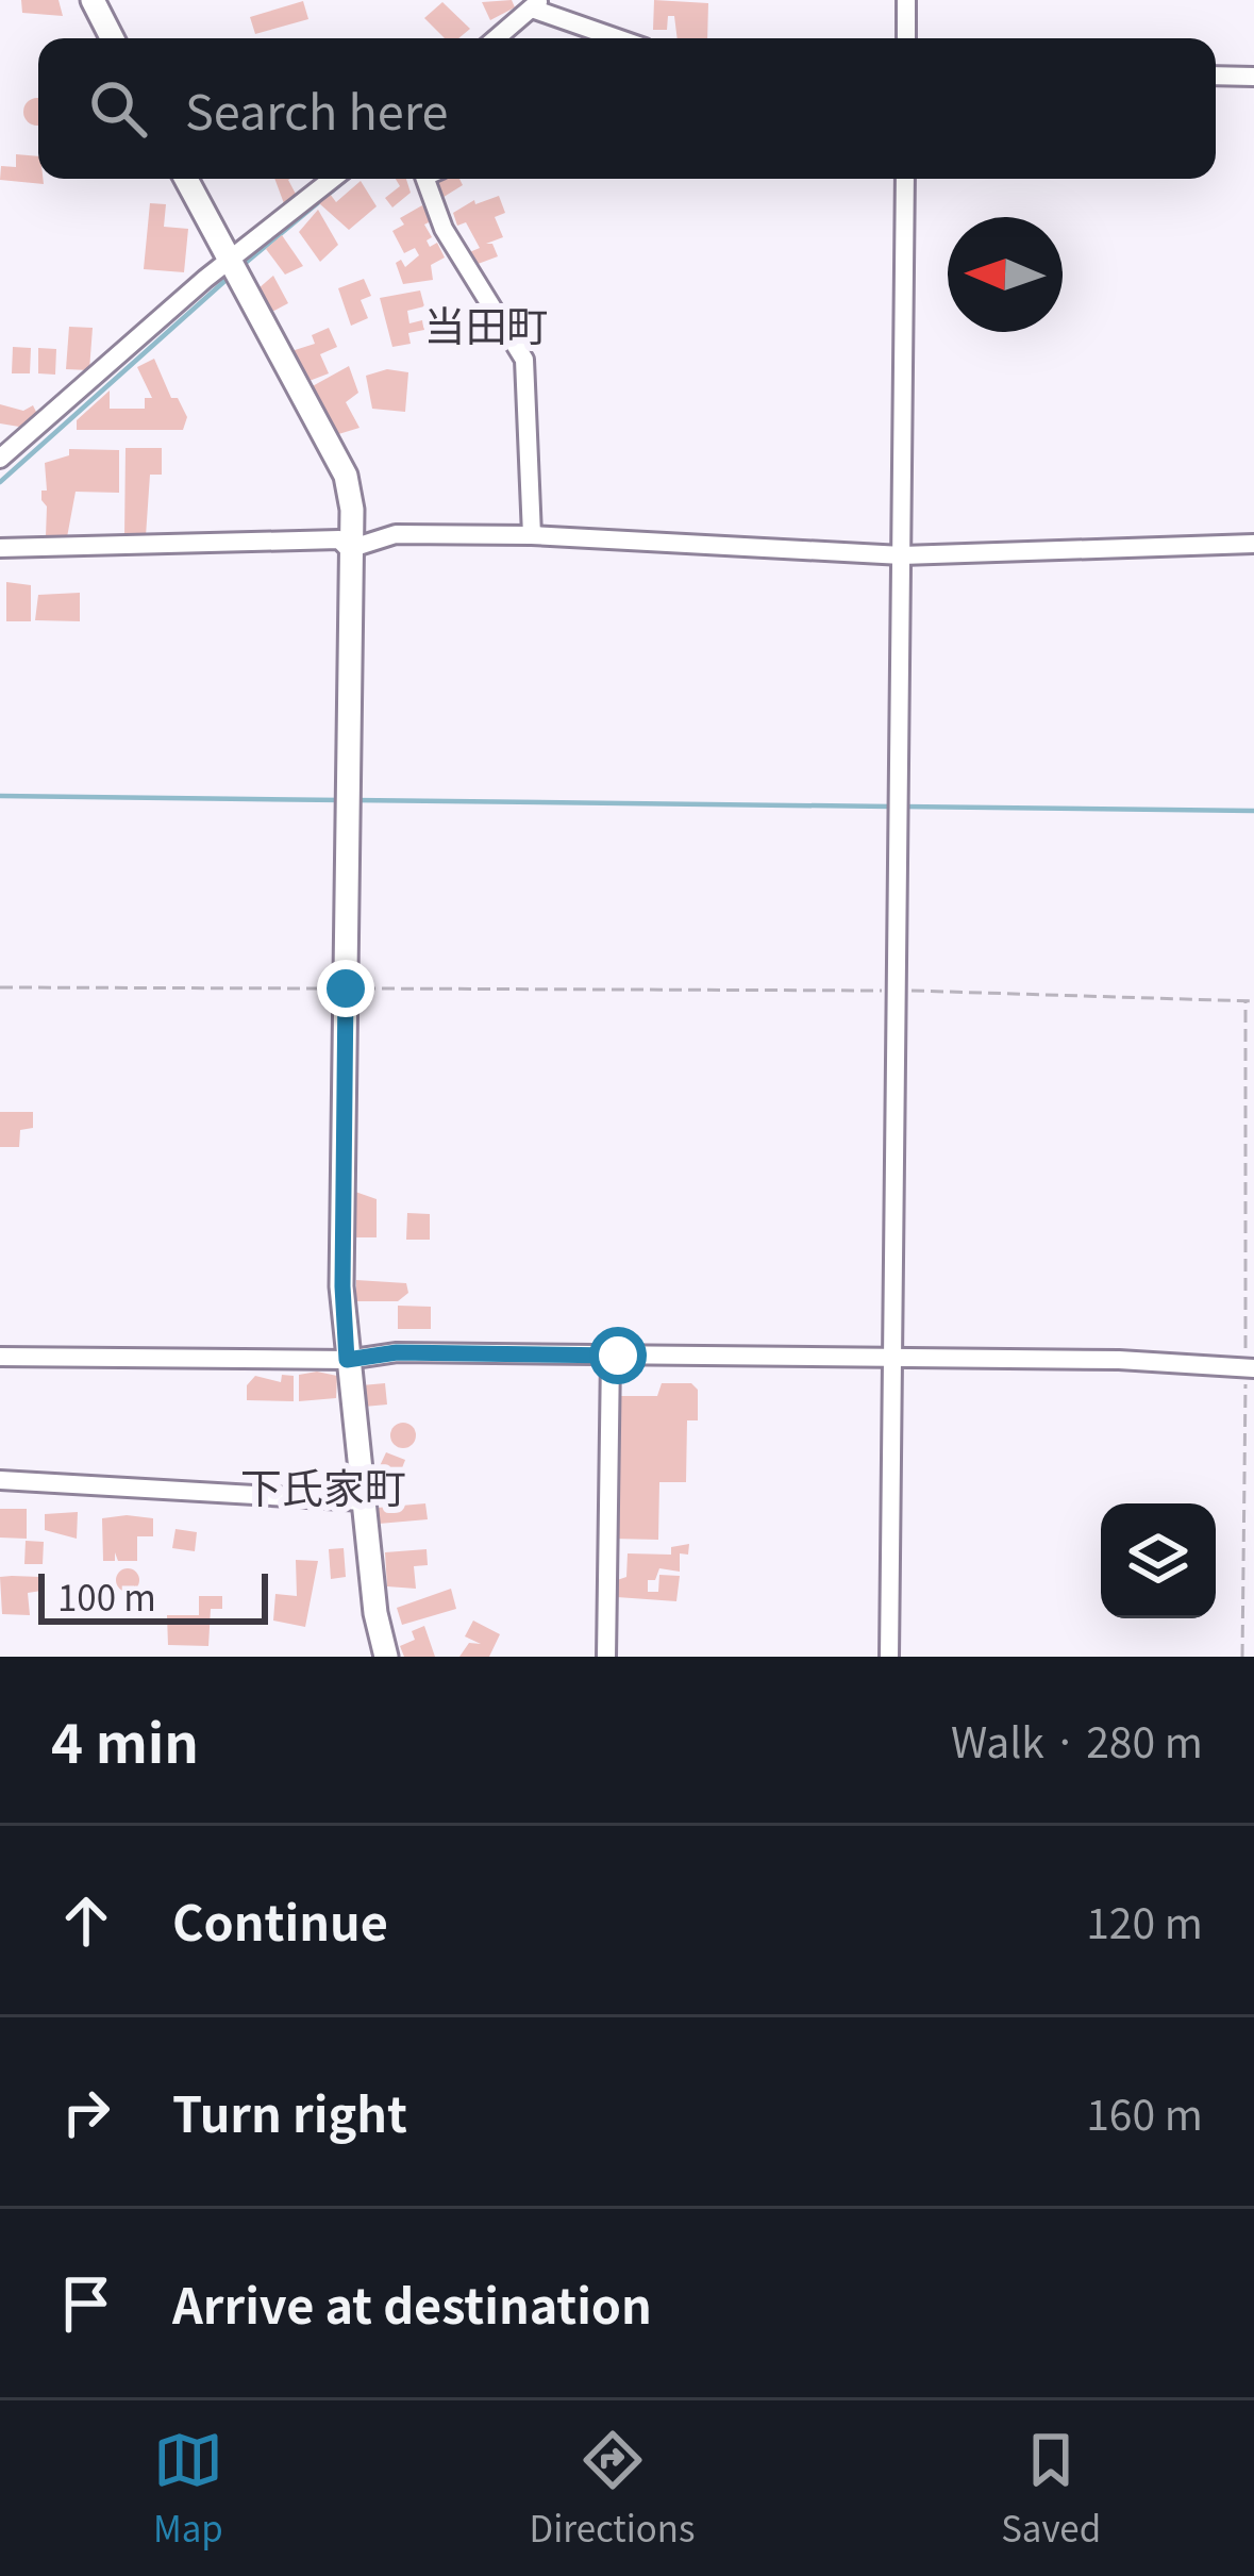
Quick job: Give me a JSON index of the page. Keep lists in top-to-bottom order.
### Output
{
  "districts": ["当田町", "下氏家町"],
  "scale_bar": "100 m",
  "north": "left",
  "page": {
    "search": "Search here",
    "scale": "100 m",
    "heading": ["4 min", "Walk · 280 m"],
    "list": [
      ["Continue", "120 m"],
      ["Turn right", "160 m"],
      "Arrive at destination"
    ],
    "nav": ["Map", "Directions", "Saved"]
  }
}
